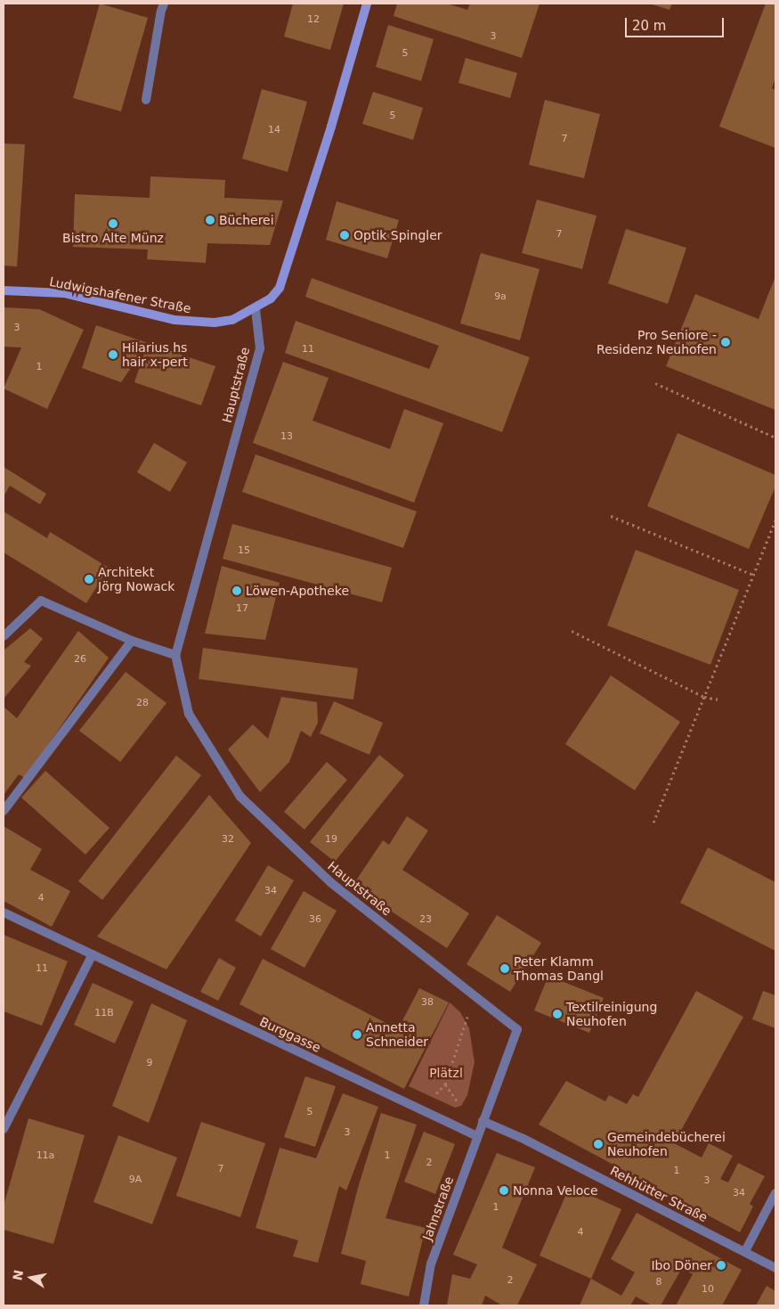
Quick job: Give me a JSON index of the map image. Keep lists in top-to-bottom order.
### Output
{
  "streets": {
    "main road": ["Ludwigshafener Straße"],
    "street": [
      "Hauptstraße",
      "Burggasse",
      "Rehhütter Straße",
      "Jahnstraße"
    ]
  },
  "crossings": [
    ["Ludwigshafener Straße", "Hauptstraße"],
    ["Hauptstraße", "Rehhütter Straße"],
    ["Hauptstraße", "Jahnstraße"],
    ["Burggasse", "Jahnstraße"],
    ["Rehhütter Straße", "Jahnstraße"]
  ],
  "parks": ["Plätzl"],
  "places": [
    "Bücherei",
    "Bistro Alte Münz",
    "Optik Spingler",
    "Pro Seniore - Residenz Neuhofen",
    "Hilarius hs hair x-pert",
    "Architekt Jörg Nowack",
    "Löwen-Apotheke",
    "Peter Klamm Thomas Dangl",
    "Textilreinigung Neuhofen",
    "Annetta Schneider",
    "Gemeindebücherei Neuhofen",
    "Nonna Veloce",
    "Ibo Döner"
  ],
  "house_numbers": [
    "12",
    "3",
    "5",
    "5",
    "14",
    "7",
    "7",
    "9a",
    "3",
    "11",
    "1",
    "13",
    "15",
    "17",
    "26",
    "28",
    "32",
    "19",
    "34",
    "4",
    "36",
    "23",
    "11",
    "38",
    "11B",
    "9",
    "5",
    "3",
    "11a",
    "1",
    "2",
    "7",
    "1",
    "9A",
    "3",
    "34",
    "1",
    "4",
    "2",
    "8",
    "10"
  ],
  "scale_bar": "20 m",
  "north": "left"
}
